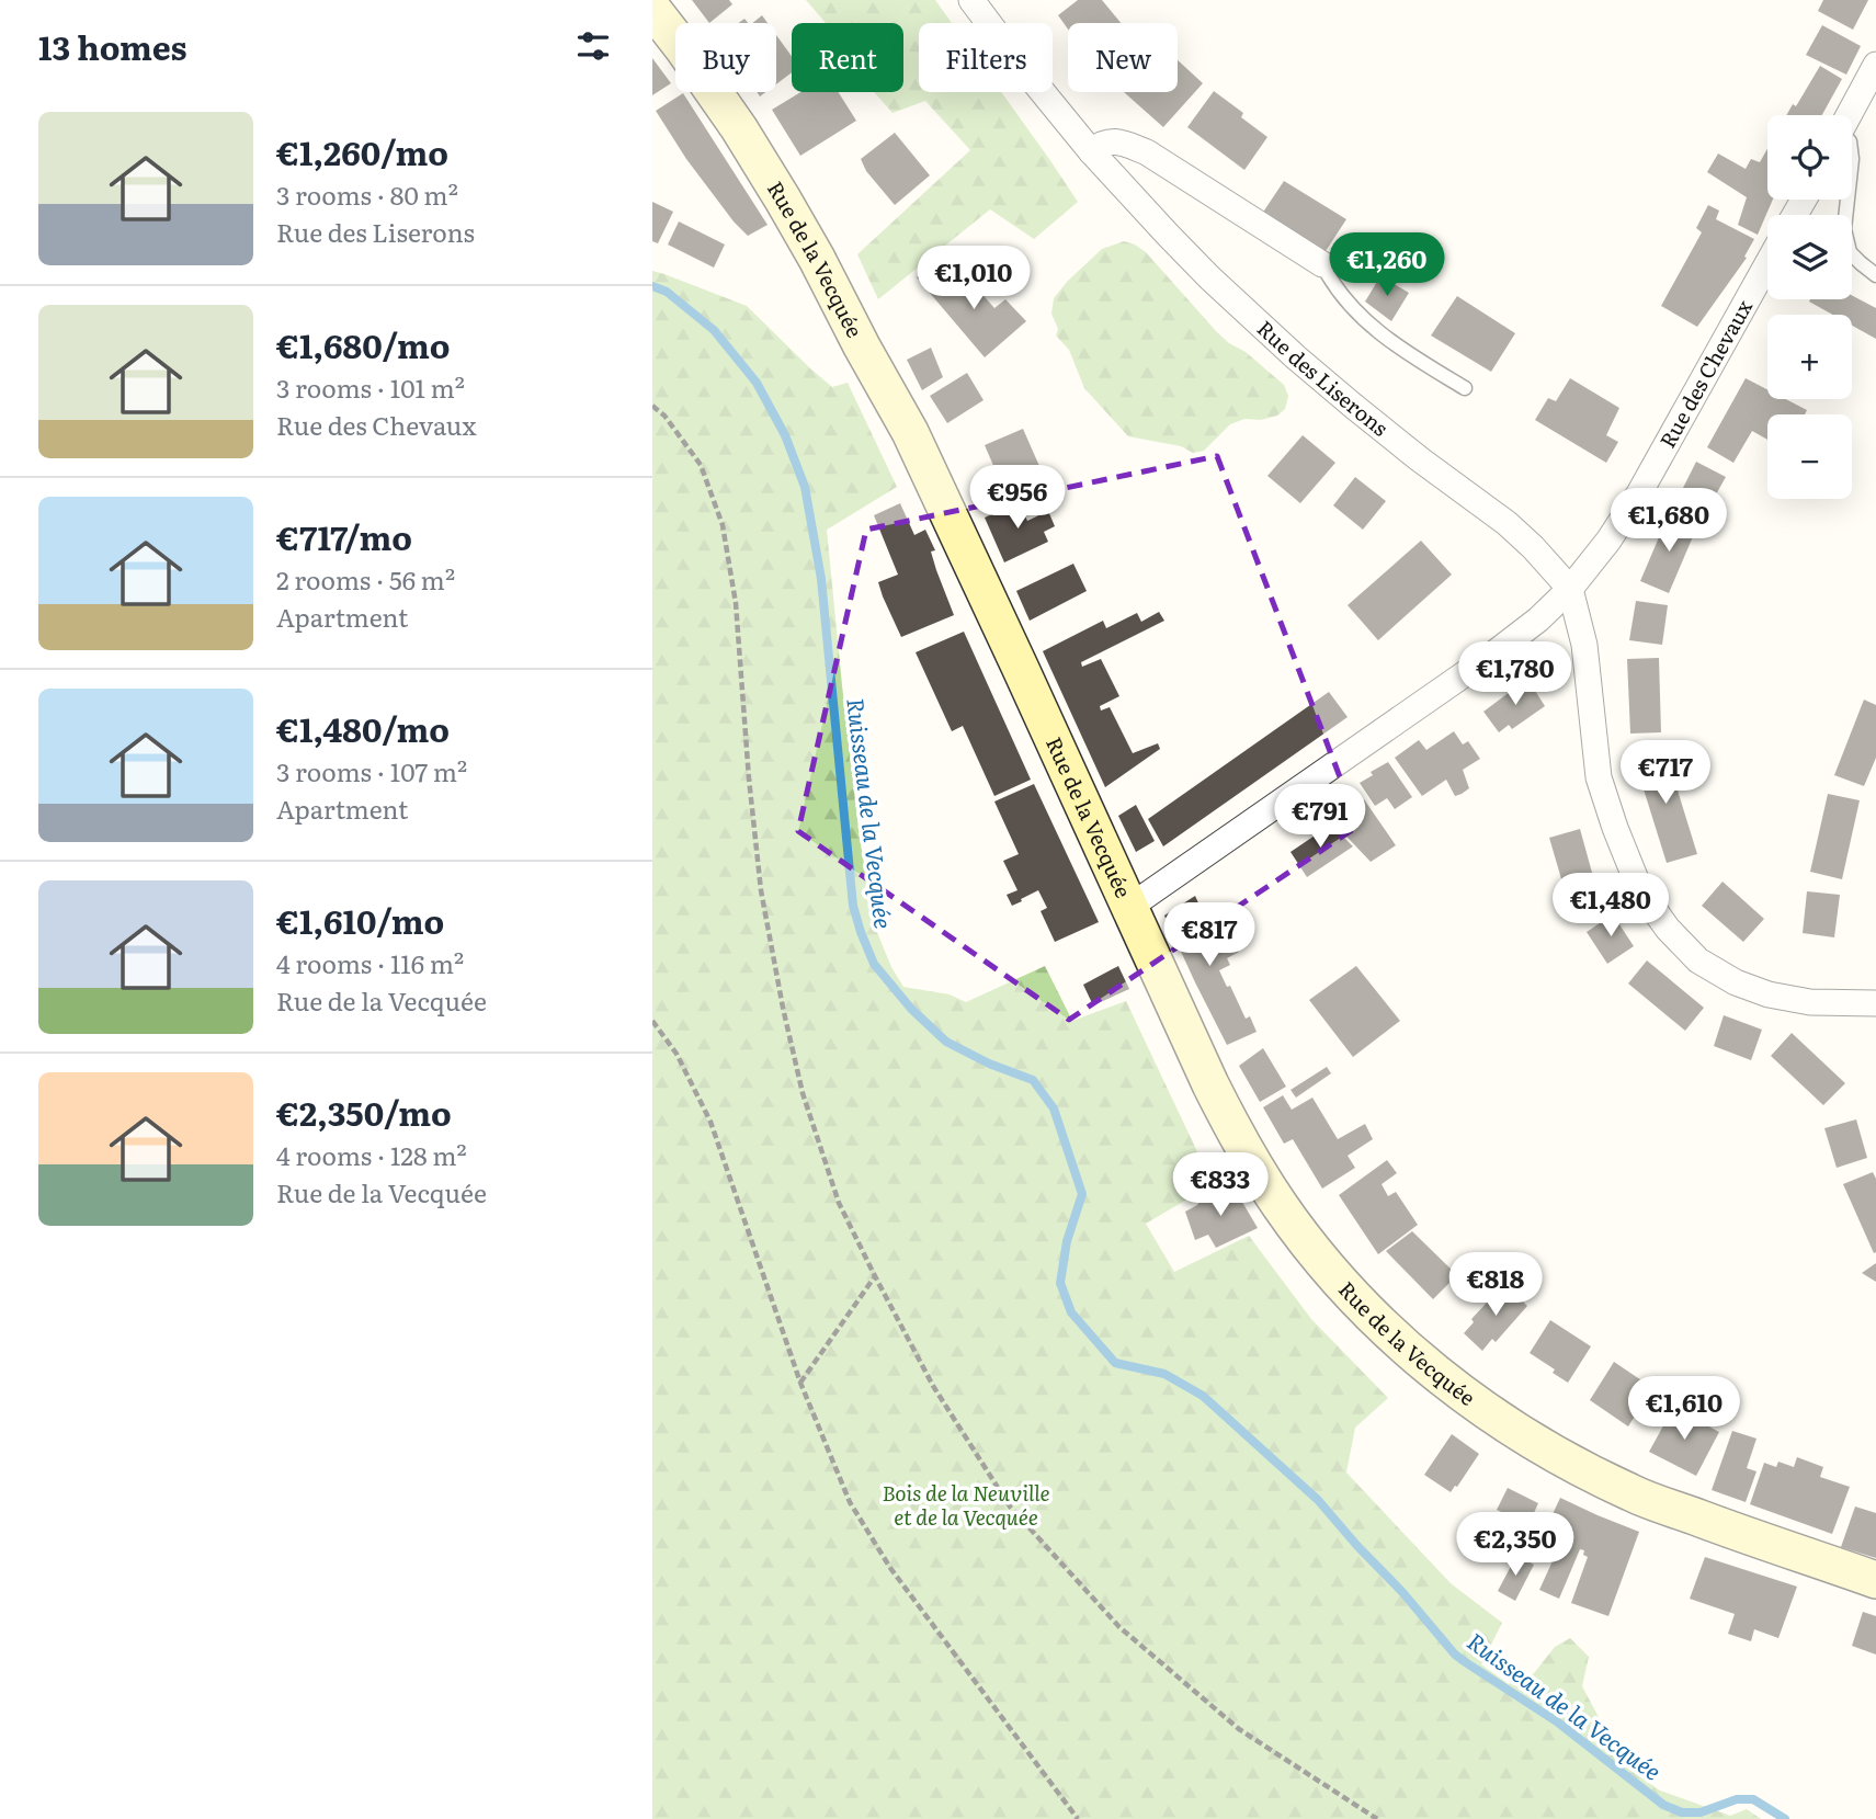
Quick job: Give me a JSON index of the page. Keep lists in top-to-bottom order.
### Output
{
  "streets": {
    "main road": ["Rue de la Vecquée"],
    "street": ["Rue des Chevaux", "Rue des Liserons"]
  },
  "crossings": [
    ["Rue de la Vecquée", "Rue des Chevaux"],
    ["Rue des Chevaux", "Rue des Liserons"]
  ],
  "water": ["Ruisseau de la Vecquée"],
  "parks": ["Bois de la Neuville et de la Vecquée"],
  "page": {
    "heading": "13 homes",
    "chip": [
      "Buy",
      "Rent",
      "Filters",
      "New"
    ],
    "list": [
      {
        "name": "€1,260/mo",
        "note": "3 rooms · 80 m² · Rue des Liserons"
      },
      {
        "name": "€1,680/mo",
        "note": "3 rooms · 101 m² · Rue des Chevaux"
      },
      {
        "name": "€717/mo",
        "note": "2 rooms · 56 m² · Apartment"
      },
      {
        "name": "€1,480/mo",
        "note": "3 rooms · 107 m² · Apartment"
      },
      {
        "name": "€1,610/mo",
        "note": "4 rooms · 116 m² · Rue de la Vecquée"
      },
      {
        "name": "€2,350/mo",
        "note": "4 rooms · 128 m² · Rue de la Vecquée"
      }
    ],
    "map_buttons": ["+", "−"],
    "price": [
      "€1,260",
      "€1,010",
      "€956",
      "€1,680",
      "€1,780",
      "€717",
      "€791",
      "€1,480",
      "€817",
      "€833",
      "€818",
      "€1,610",
      "€2,350"
    ]
  }
}
